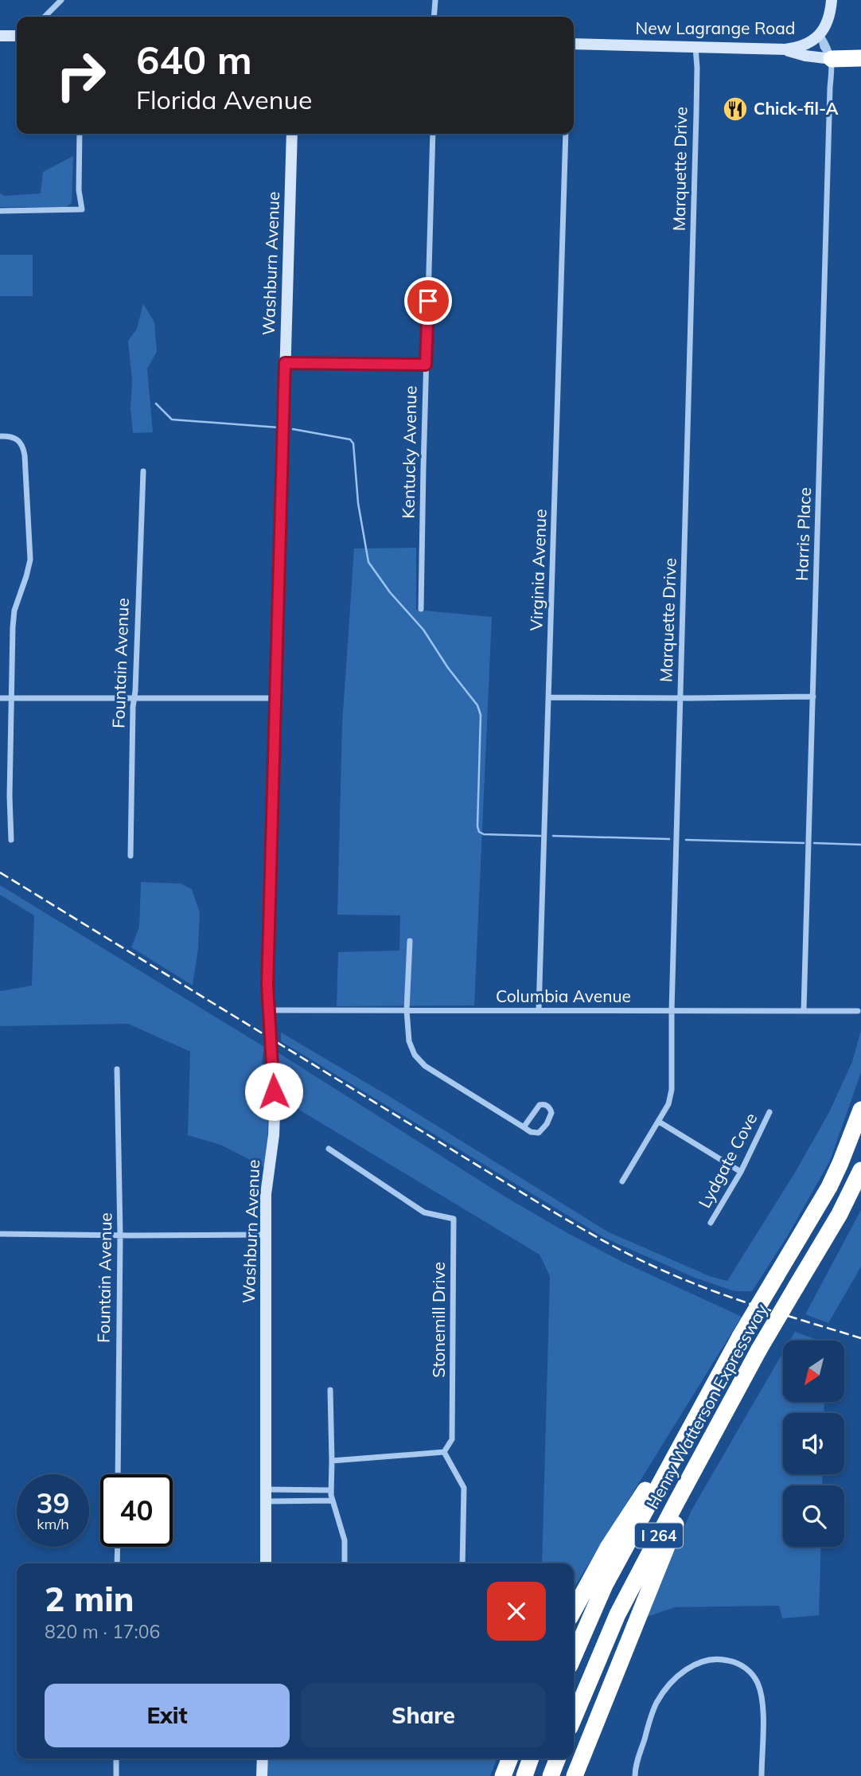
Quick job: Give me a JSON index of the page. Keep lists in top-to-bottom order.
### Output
{
  "streets": {
    "highway": ["Henry Watterson Expressway", "I 264"],
    "street": [
      "New Lagrange Road",
      "Marquette Drive",
      "Washburn Avenue",
      "Kentucky Avenue",
      "Harris Place",
      "Virginia Avenue",
      "Fountain Avenue",
      "Columbia Avenue",
      "Lydgate Cove",
      "Stonemill Drive"
    ]
  },
  "crossings": [
    ["New Lagrange Road", "Marquette Drive"],
    ["New Lagrange Road", "Harris Place"],
    ["Marquette Drive", "Columbia Avenue"],
    ["Washburn Avenue", "Columbia Avenue"],
    ["Harris Place", "Columbia Avenue"],
    ["Virginia Avenue", "Columbia Avenue"]
  ],
  "places": {
    "restaurant": ["Chick-fil-A"]
  },
  "north": "bottom left",
  "page": {
    "turn": ["640 m", "Florida Avenue"],
    "speed": "39 km/h",
    "limit": "40",
    "heading": ["2 min", "820 m · 17:06"],
    "buttons": ["Exit", "Share"]
  }
}
